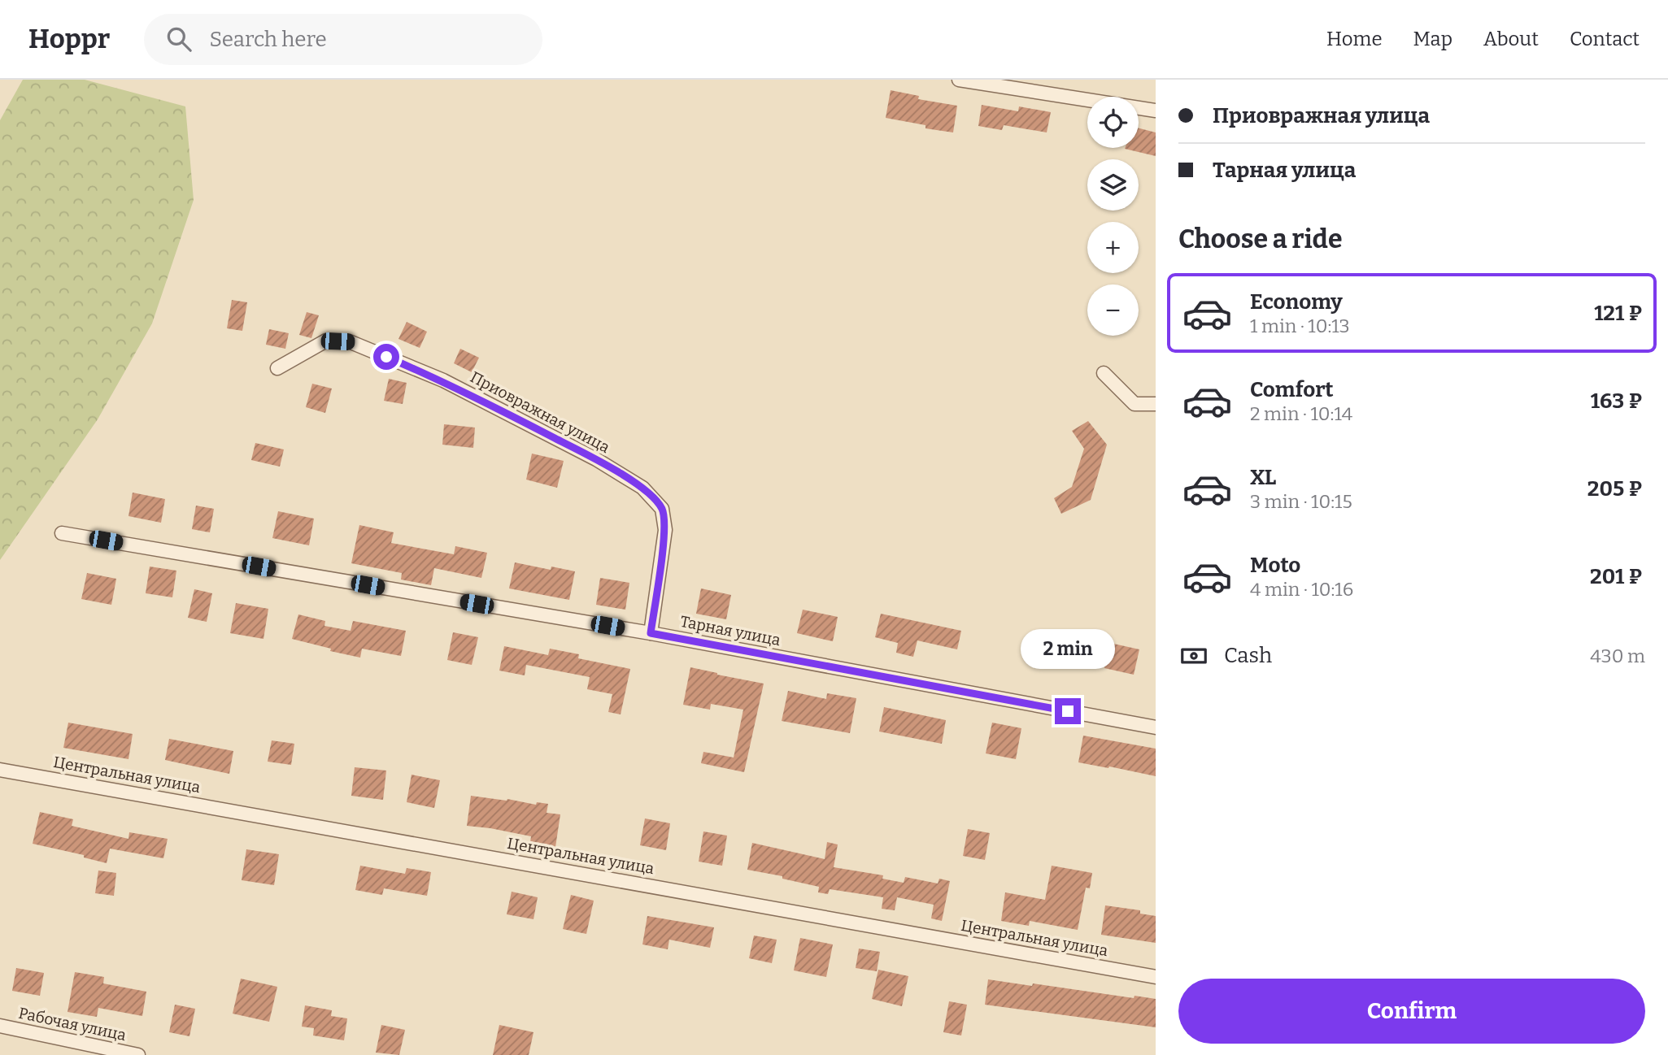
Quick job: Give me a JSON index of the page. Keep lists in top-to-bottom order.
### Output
{
  "streets": {
    "street": [
      "Приовражная улица",
      "Тарная улица",
      "Центральная улица",
      "Рабочая улица"
    ]
  },
  "crossings": [
    ["Приовражная улица", "Тарная улица"]
  ],
  "page": {
    "header": "Hoppr",
    "search": "Search here",
    "nav": [
      "Home",
      "Map",
      "About",
      "Contact"
    ],
    "banner": ["Приовражная улица", "Тарная улица"],
    "map_buttons": ["+", "−"],
    "heading": "Choose a ride",
    "list": [
      {
        "name": "Economy",
        "note": "1 min · 10:13",
        "value": "121 ₽"
      },
      {
        "name": "Comfort",
        "note": "2 min · 10:14",
        "value": "163 ₽"
      },
      {
        "name": "XL",
        "note": "3 min · 10:15",
        "value": "205 ₽"
      },
      {
        "name": "Moto",
        "note": "4 min · 10:16",
        "value": "201 ₽"
      }
    ],
    "pay": ["Cash", "430 m"],
    "bubble": "2 min",
    "buttons": "Confirm"
  }
}
